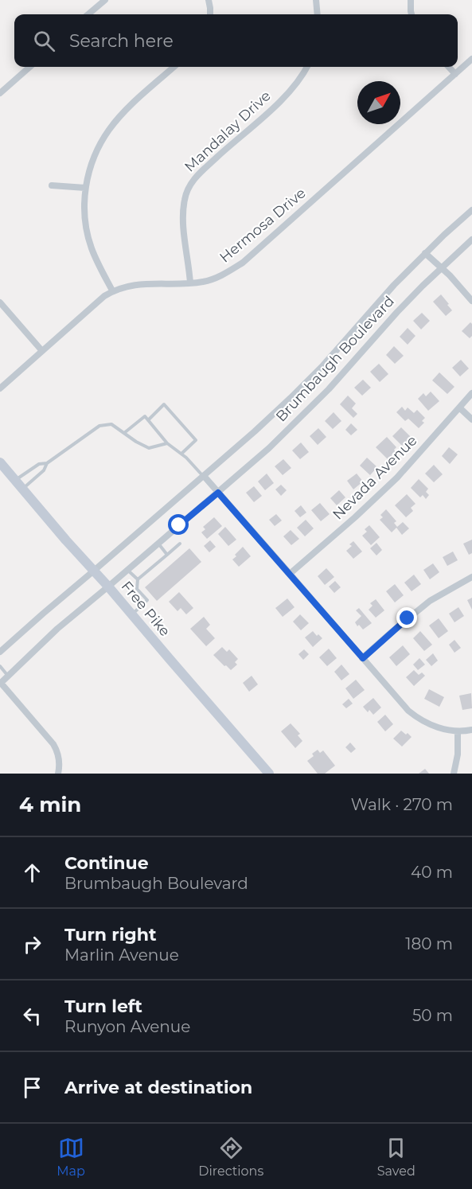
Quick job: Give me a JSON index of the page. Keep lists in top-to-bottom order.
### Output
{
  "streets": {
    "main road": ["Free Pike"],
    "street": [
      "Mandalay Drive",
      "Hermosa Drive",
      "Brumbaugh Boulevard",
      "Nevada Avenue"
    ]
  },
  "crossings": [
    ["Mandalay Drive", "Hermosa Drive"],
    ["Brumbaugh Boulevard", "Free Pike"]
  ],
  "north": "top right",
  "page": {
    "search": "Search here",
    "heading": ["4 min", "Walk · 270 m"],
    "list": [
      ["Continue", "Brumbaugh Boulevard", "40 m"],
      ["Turn right", "Marlin Avenue", "180 m"],
      ["Turn left", "Runyon Avenue", "50 m"],
      "Arrive at destination"
    ],
    "nav": ["Map", "Directions", "Saved"]
  }
}
